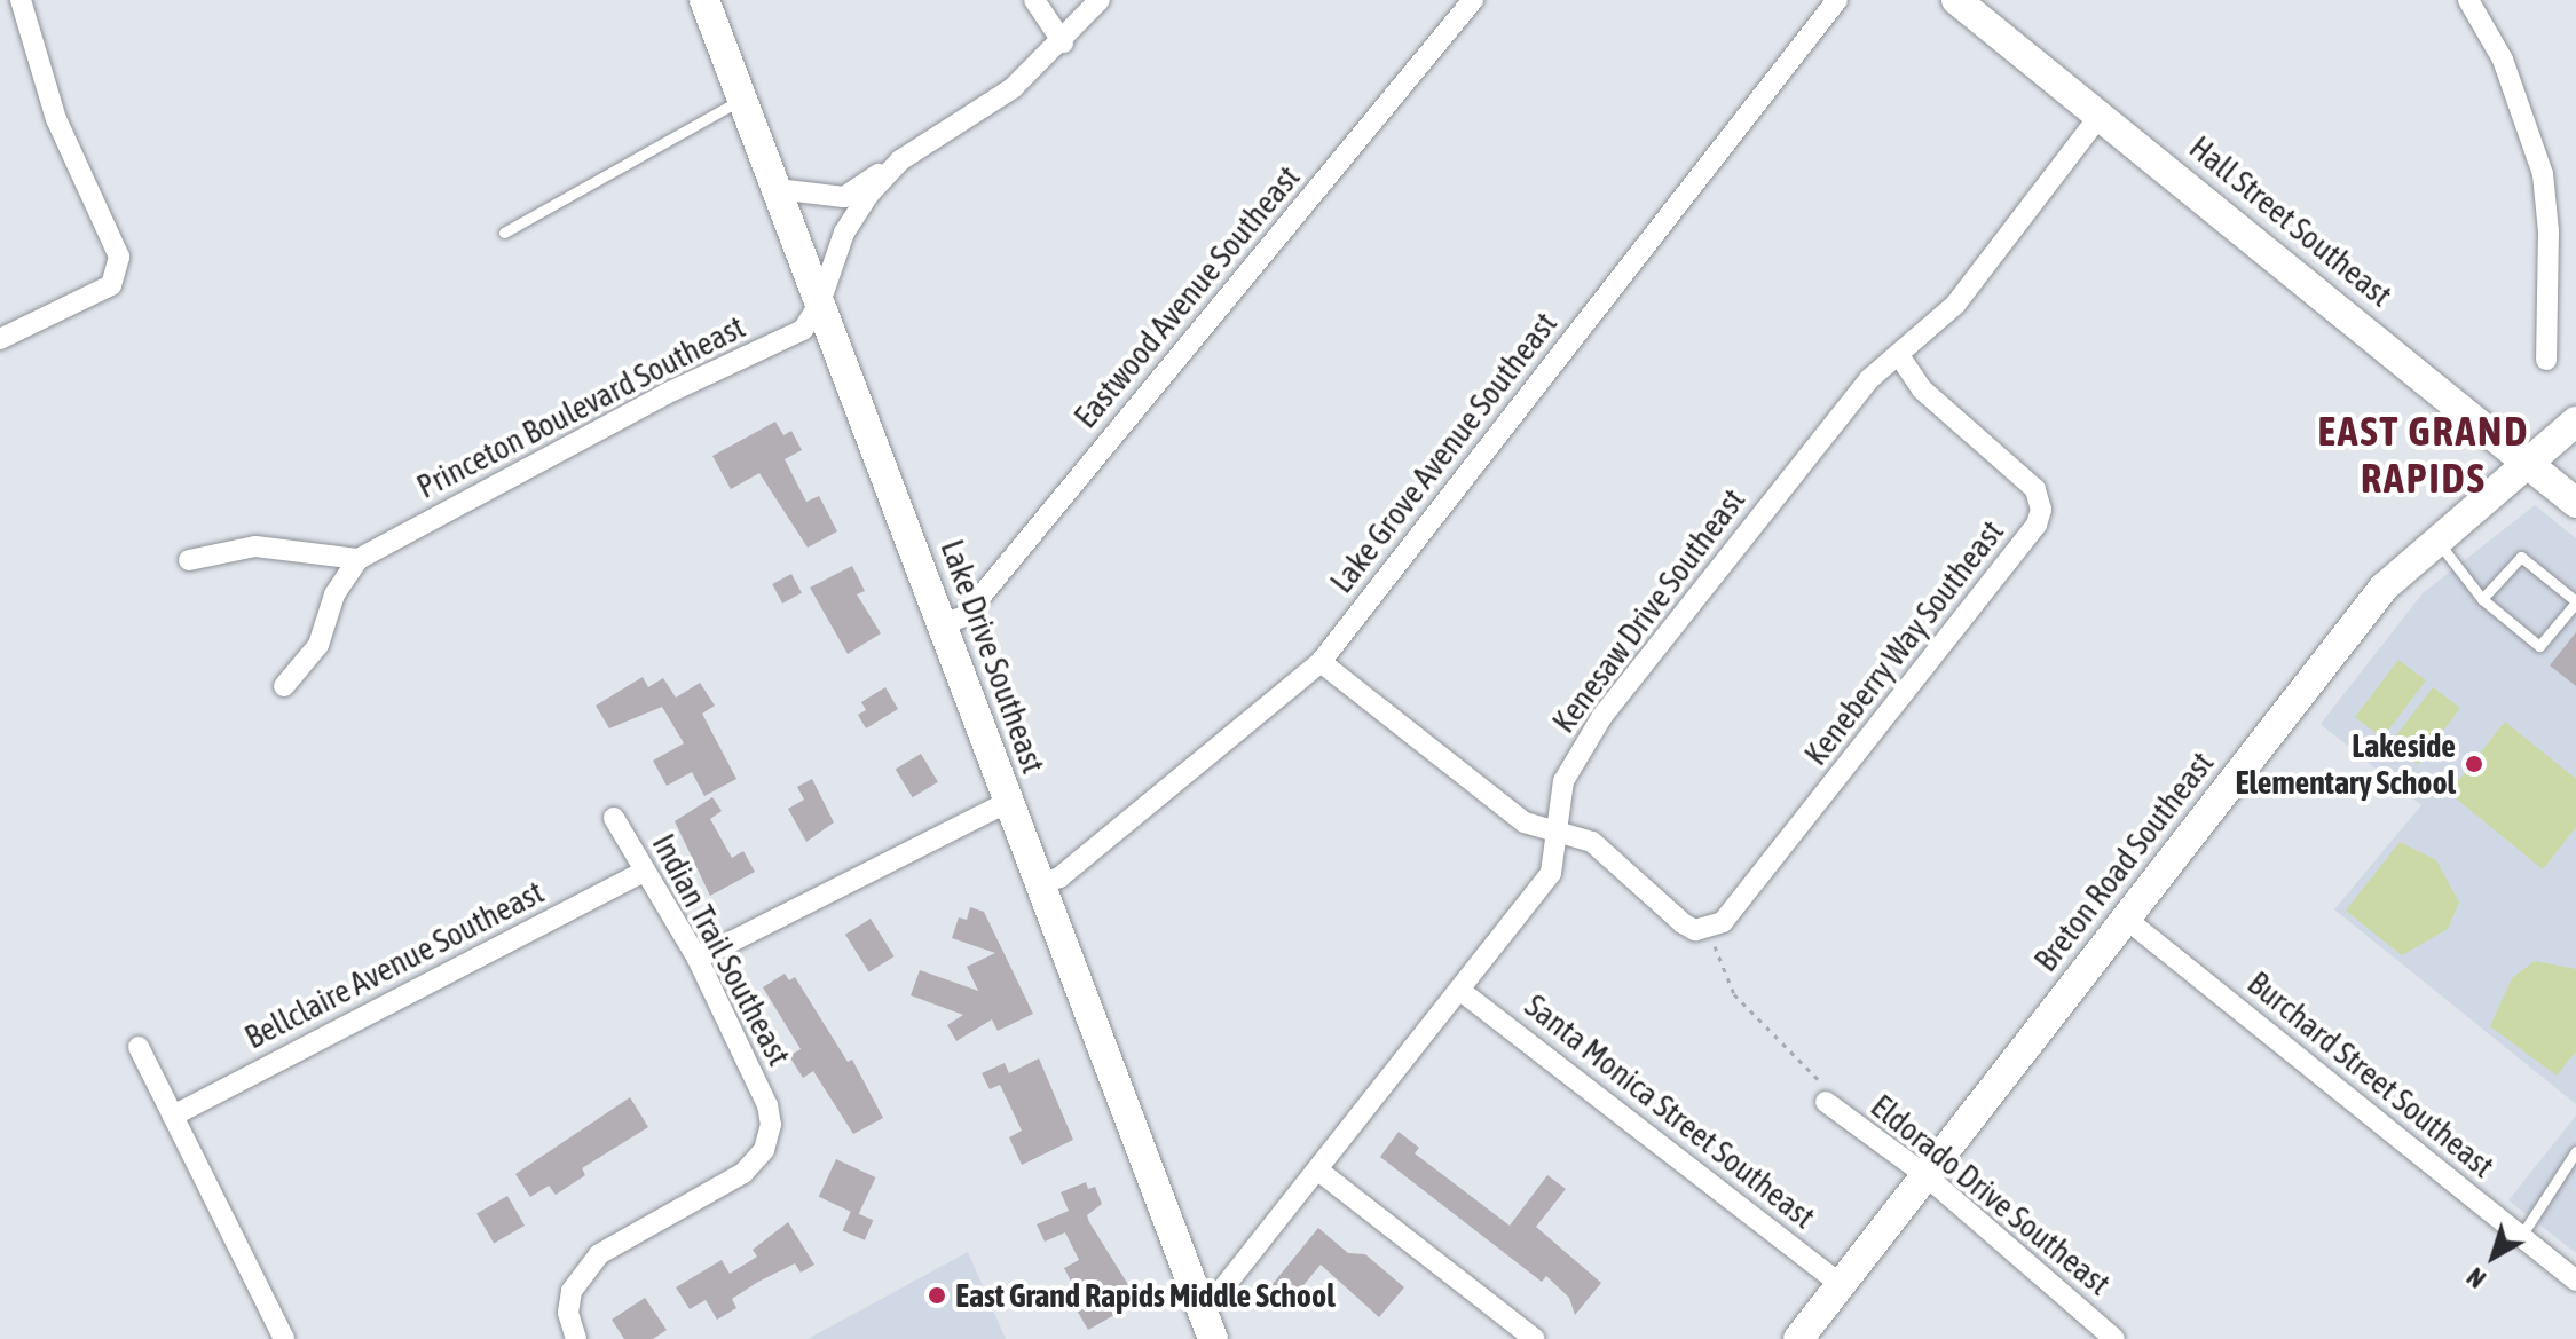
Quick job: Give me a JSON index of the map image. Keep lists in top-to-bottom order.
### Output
{
  "streets": {
    "main road": ["Hall Street Southeast", "Lake Drive Southeast", "Breton Road Southeast"],
    "street": [
      "Eastwood Avenue Southeast",
      "Princeton Boulevard Southeast",
      "Lake Grove Avenue Southeast",
      "Kenesaw Drive Southeast",
      "Keneberry Way Southeast",
      "Indian Trail Southeast",
      "Bellclaire Avenue Southeast",
      "Burchard Street Southeast",
      "Santa Monica Street Southeast",
      "Eldorado Drive Southeast"
    ]
  },
  "crossings": [
    ["Hall Street Southeast", "Kenesaw Drive Southeast"],
    ["Hall Street Southeast", "Breton Road Southeast"],
    ["Eastwood Avenue Southeast", "Lake Drive Southeast"],
    ["Princeton Boulevard Southeast", "Lake Drive Southeast"],
    ["Lake Grove Avenue Southeast", "Lake Drive Southeast"],
    ["Kenesaw Drive Southeast", "Keneberry Way Southeast"],
    ["Kenesaw Drive Southeast", "Lake Drive Southeast"],
    ["Kenesaw Drive Southeast", "Santa Monica Street Southeast"],
    ["Breton Road Southeast", "Burchard Street Southeast"],
    ["Breton Road Southeast", "Santa Monica Street Southeast"],
    ["Breton Road Southeast", "Eldorado Drive Southeast"],
    ["Indian Trail Southeast", "Bellclaire Avenue Southeast"]
  ],
  "districts": ["EAST GRAND RAPIDS"],
  "places": ["Lakeside Elementary School", "East Grand Rapids Middle School"],
  "north": "bottom left"
}
